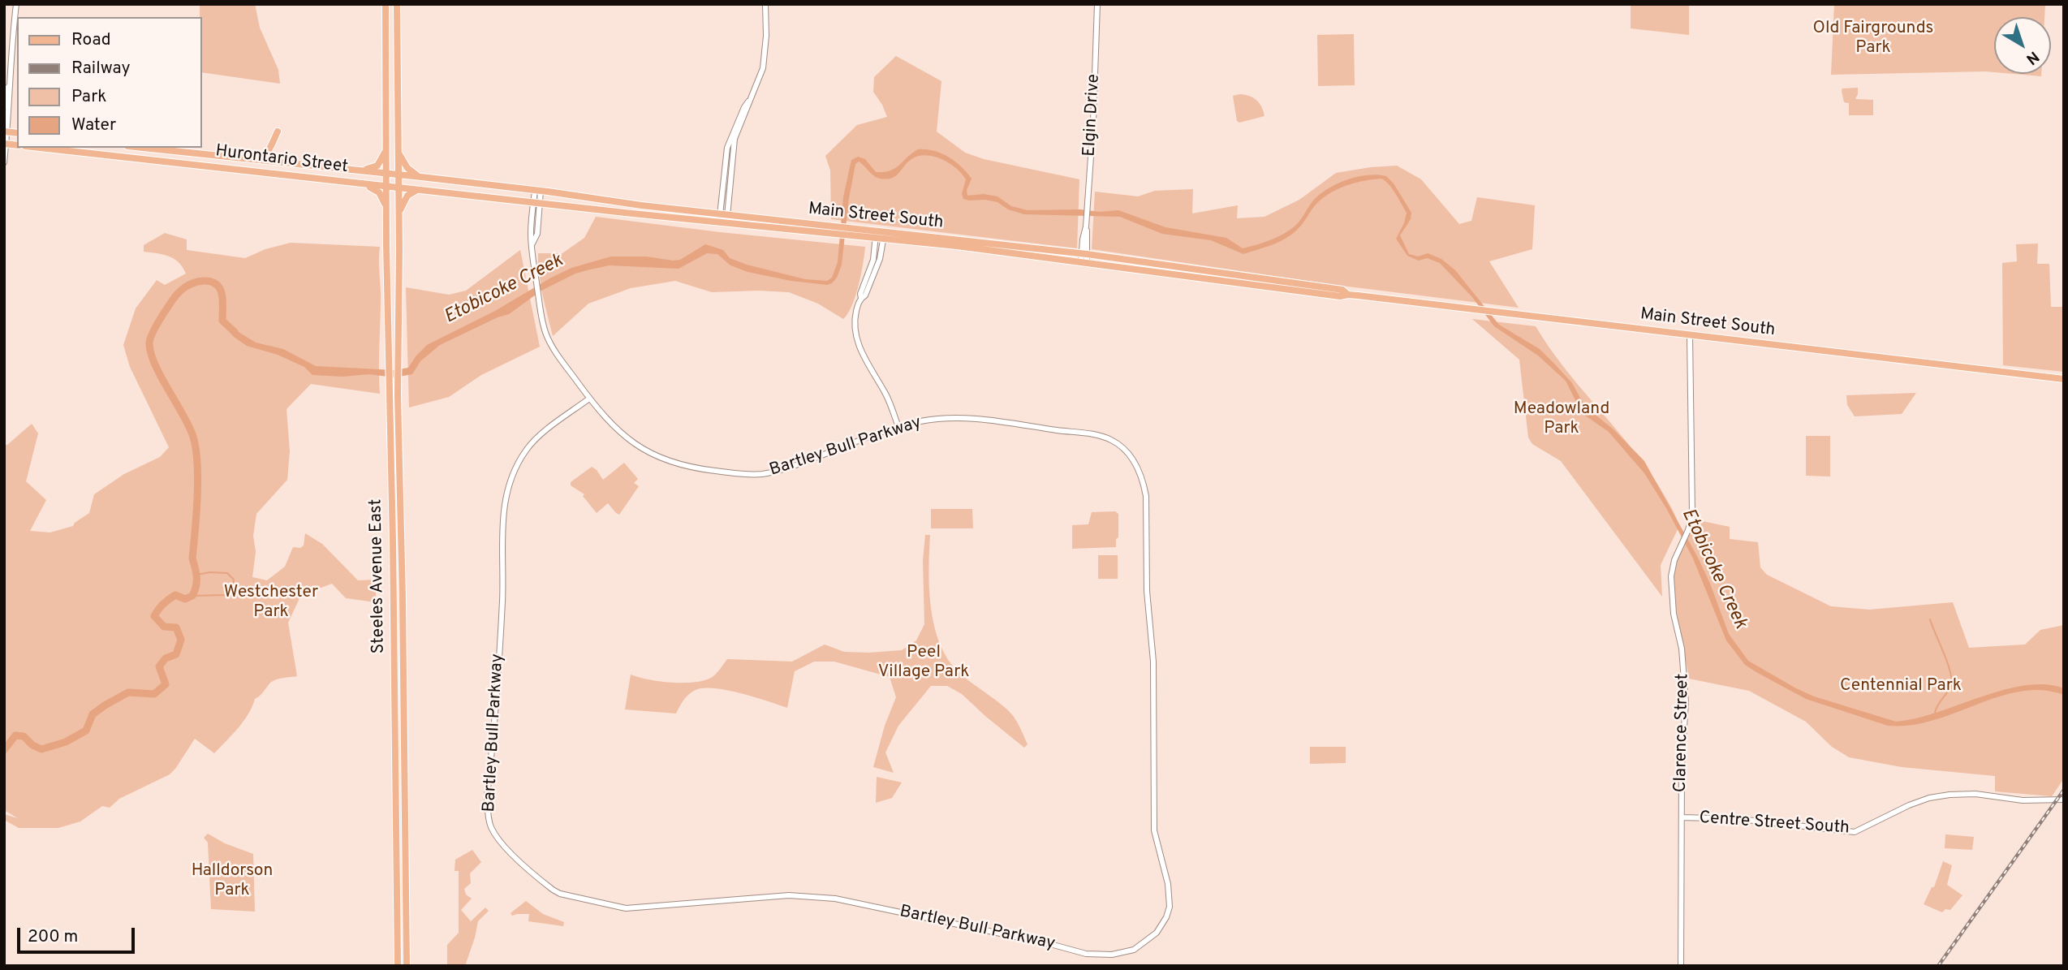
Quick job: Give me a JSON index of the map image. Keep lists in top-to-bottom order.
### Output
{
  "streets": {
    "main road": ["Hurontario Street", "Main Street South", "Steeles Avenue East"],
    "street": [
      "Elgin Drive",
      "Bartley Bull Parkway",
      "Clarence Street",
      "Centre Street South"
    ]
  },
  "crossings": [
    ["Elgin Drive", "Main Street South"],
    ["Hurontario Street", "Main Street South"],
    ["Hurontario Street", "Steeles Avenue East"],
    ["Main Street South", "Bartley Bull Parkway"],
    ["Main Street South", "Steeles Avenue East"],
    ["Main Street South", "Clarence Street"],
    ["Clarence Street", "Centre Street South"]
  ],
  "water": ["Etobicoke Creek"],
  "parks": [
    "Old Fairgrounds Park",
    "Meadowland Park",
    "Westchester Park",
    "Peel Village Park",
    "Centennial Park",
    "Halldorson Park"
  ],
  "legend": [
    "Road",
    "Railway",
    "Park",
    "Water"
  ],
  "scale_bar": "200 m",
  "north": "bottom right"
}
